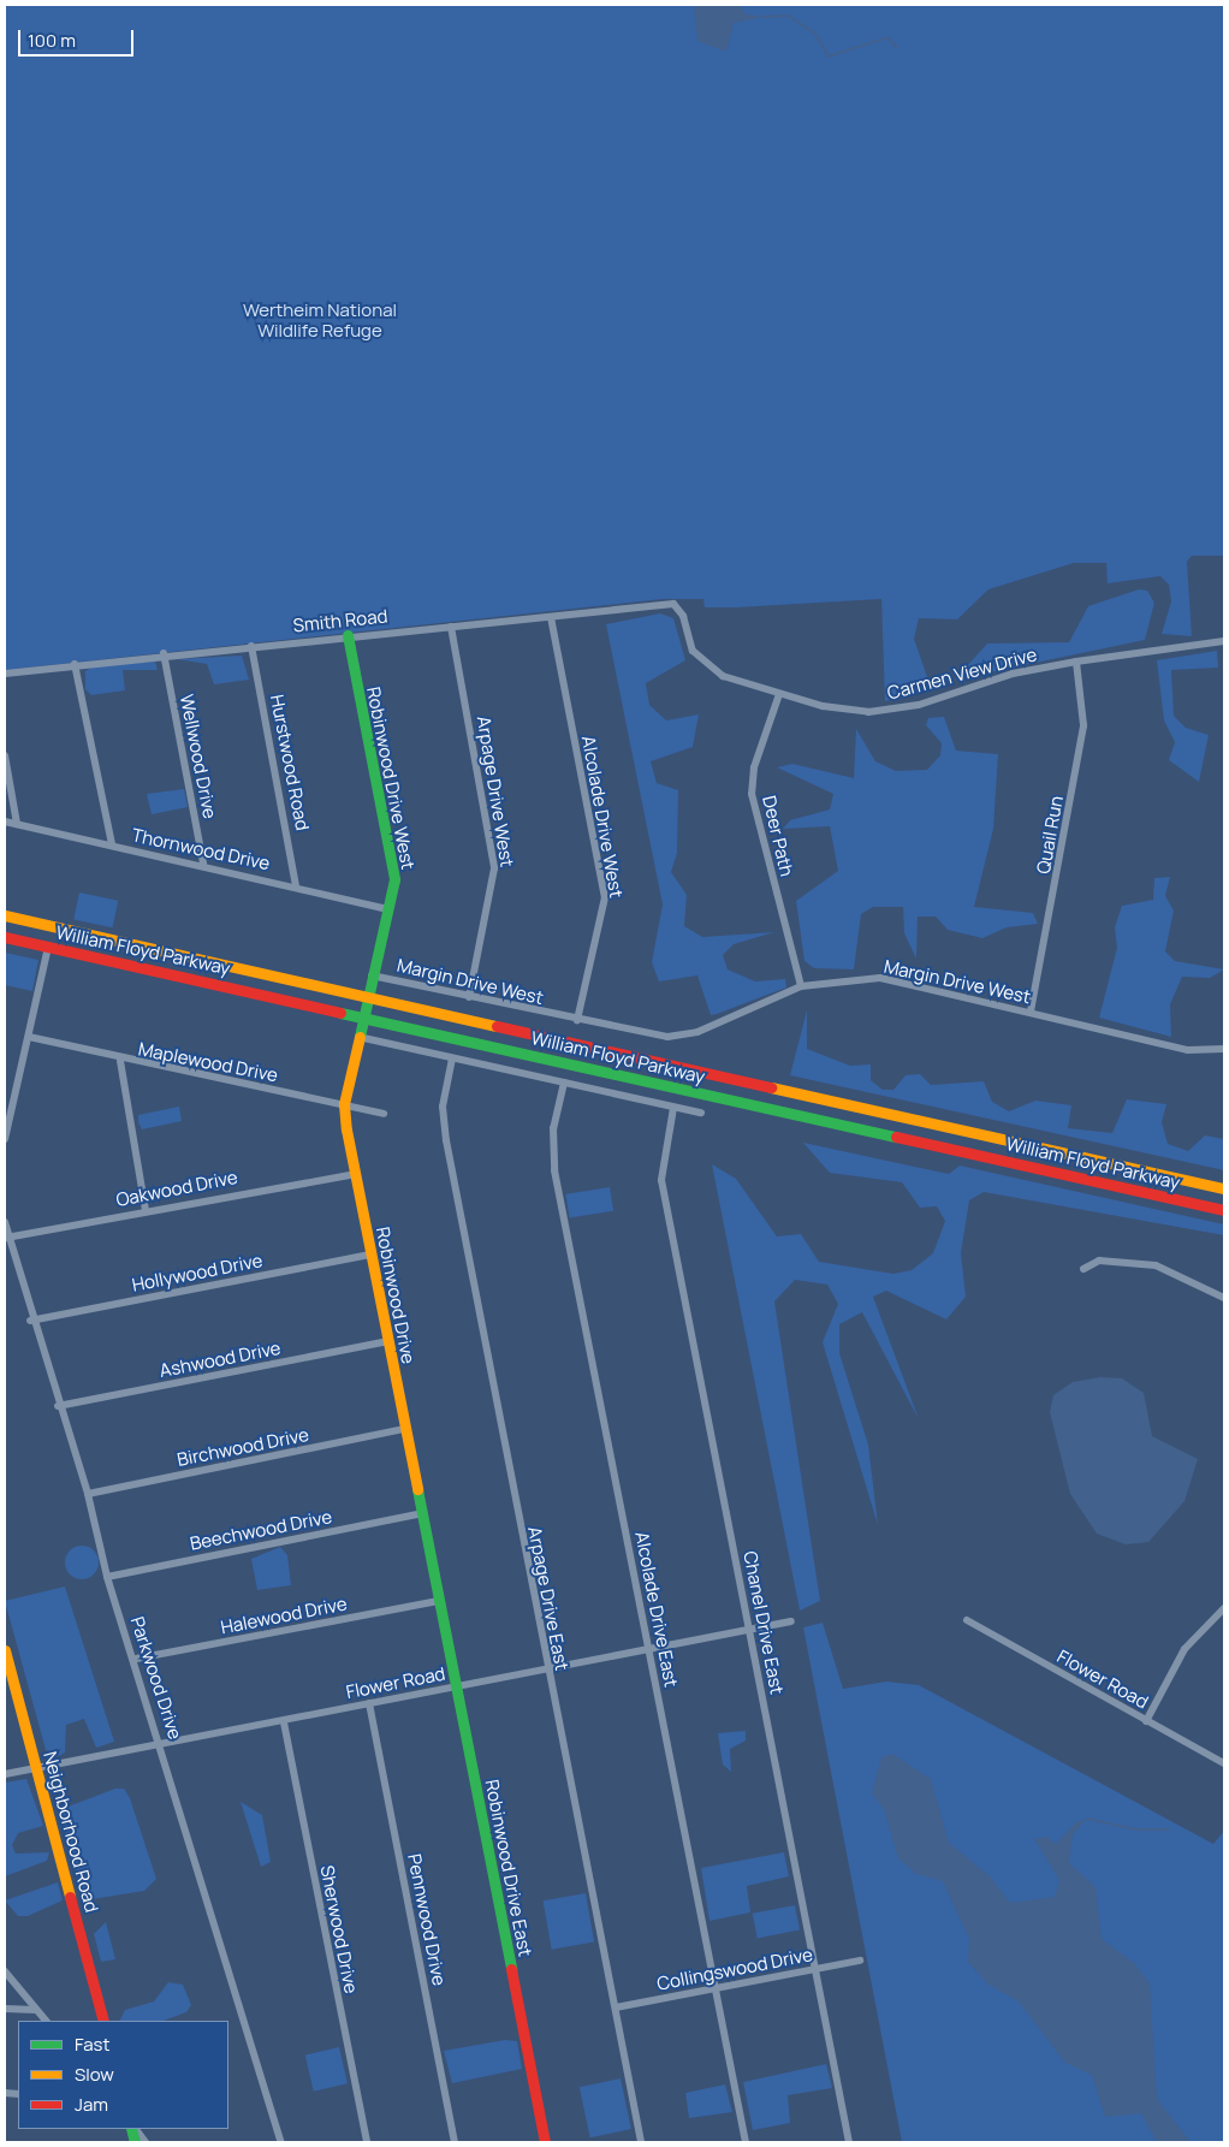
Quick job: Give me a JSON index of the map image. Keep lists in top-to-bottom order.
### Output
{
  "streets": {
    "main road": [
      "Robinwood Drive West",
      "William Floyd Parkway",
      "Robinwood Drive",
      "Neighborhood Road",
      "Robinwood Drive East"
    ],
    "street": [
      "Smith Road",
      "Carmen View Drive",
      "Wellwood Drive",
      "Hurstwood Road",
      "Arpage Drive West",
      "Alcolade Drive West",
      "Quail Run",
      "Deer Path",
      "Thornwood Drive",
      "Margin Drive West",
      "Maplewood Drive",
      "Oakwood Drive",
      "Hollywood Drive",
      "Ashwood Drive",
      "Birchwood Drive",
      "Beechwood Drive",
      "Arpage Drive East",
      "Alcolade Drive East",
      "Halewood Drive",
      "Chanel Drive East",
      "Parkwood Drive",
      "Flower Road",
      "Pennwood Drive",
      "Sherwood Drive",
      "Collingswood Drive"
    ]
  },
  "crossings": [
    ["Smith Road", "Carmen View Drive"],
    ["Smith Road", "Wellwood Drive"],
    ["Smith Road", "Hurstwood Road"],
    ["Smith Road", "Robinwood Drive West"],
    ["Smith Road", "Arpage Drive West"],
    ["Smith Road", "Alcolade Drive West"],
    ["Carmen View Drive", "Quail Run"],
    ["Carmen View Drive", "Deer Path"],
    ["Wellwood Drive", "Thornwood Drive"],
    ["Hurstwood Road", "Thornwood Drive"],
    ["Robinwood Drive West", "Thornwood Drive"],
    ["Robinwood Drive West", "William Floyd Parkway"],
    ["Robinwood Drive West", "Margin Drive West"],
    ["Robinwood Drive West", "Robinwood Drive"],
    ["Arpage Drive West", "Margin Drive West"],
    ["Alcolade Drive West", "Margin Drive West"],
    ["Quail Run", "Margin Drive West"],
    ["Deer Path", "Margin Drive West"],
    ["William Floyd Parkway", "Robinwood Drive"],
    ["Maplewood Drive", "Robinwood Drive"],
    ["Oakwood Drive", "Robinwood Drive"],
    ["Oakwood Drive", "Parkwood Drive"],
    ["Hollywood Drive", "Robinwood Drive"],
    ["Hollywood Drive", "Parkwood Drive"],
    ["Robinwood Drive", "Ashwood Drive"],
    ["Robinwood Drive", "Birchwood Drive"],
    ["Robinwood Drive", "Beechwood Drive"],
    ["Robinwood Drive", "Halewood Drive"],
    ["Robinwood Drive", "Robinwood Drive East"],
    ["Ashwood Drive", "Parkwood Drive"],
    ["Birchwood Drive", "Parkwood Drive"],
    ["Beechwood Drive", "Parkwood Drive"],
    ["Arpage Drive East", "Flower Road"],
    ["Arpage Drive East", "Collingswood Drive"],
    ["Alcolade Drive East", "Flower Road"],
    ["Alcolade Drive East", "Collingswood Drive"],
    ["Halewood Drive", "Parkwood Drive"],
    ["Halewood Drive", "Robinwood Drive East"],
    ["Chanel Drive East", "Flower Road"],
    ["Chanel Drive East", "Collingswood Drive"],
    ["Parkwood Drive", "Flower Road"],
    ["Flower Road", "Neighborhood Road"],
    ["Flower Road", "Robinwood Drive East"],
    ["Flower Road", "Pennwood Drive"],
    ["Flower Road", "Sherwood Drive"]
  ],
  "parks": ["Wertheim National Wildlife Refuge"],
  "legend": ["Fast", "Slow", "Jam"],
  "scale_bar": "100 m"
}
